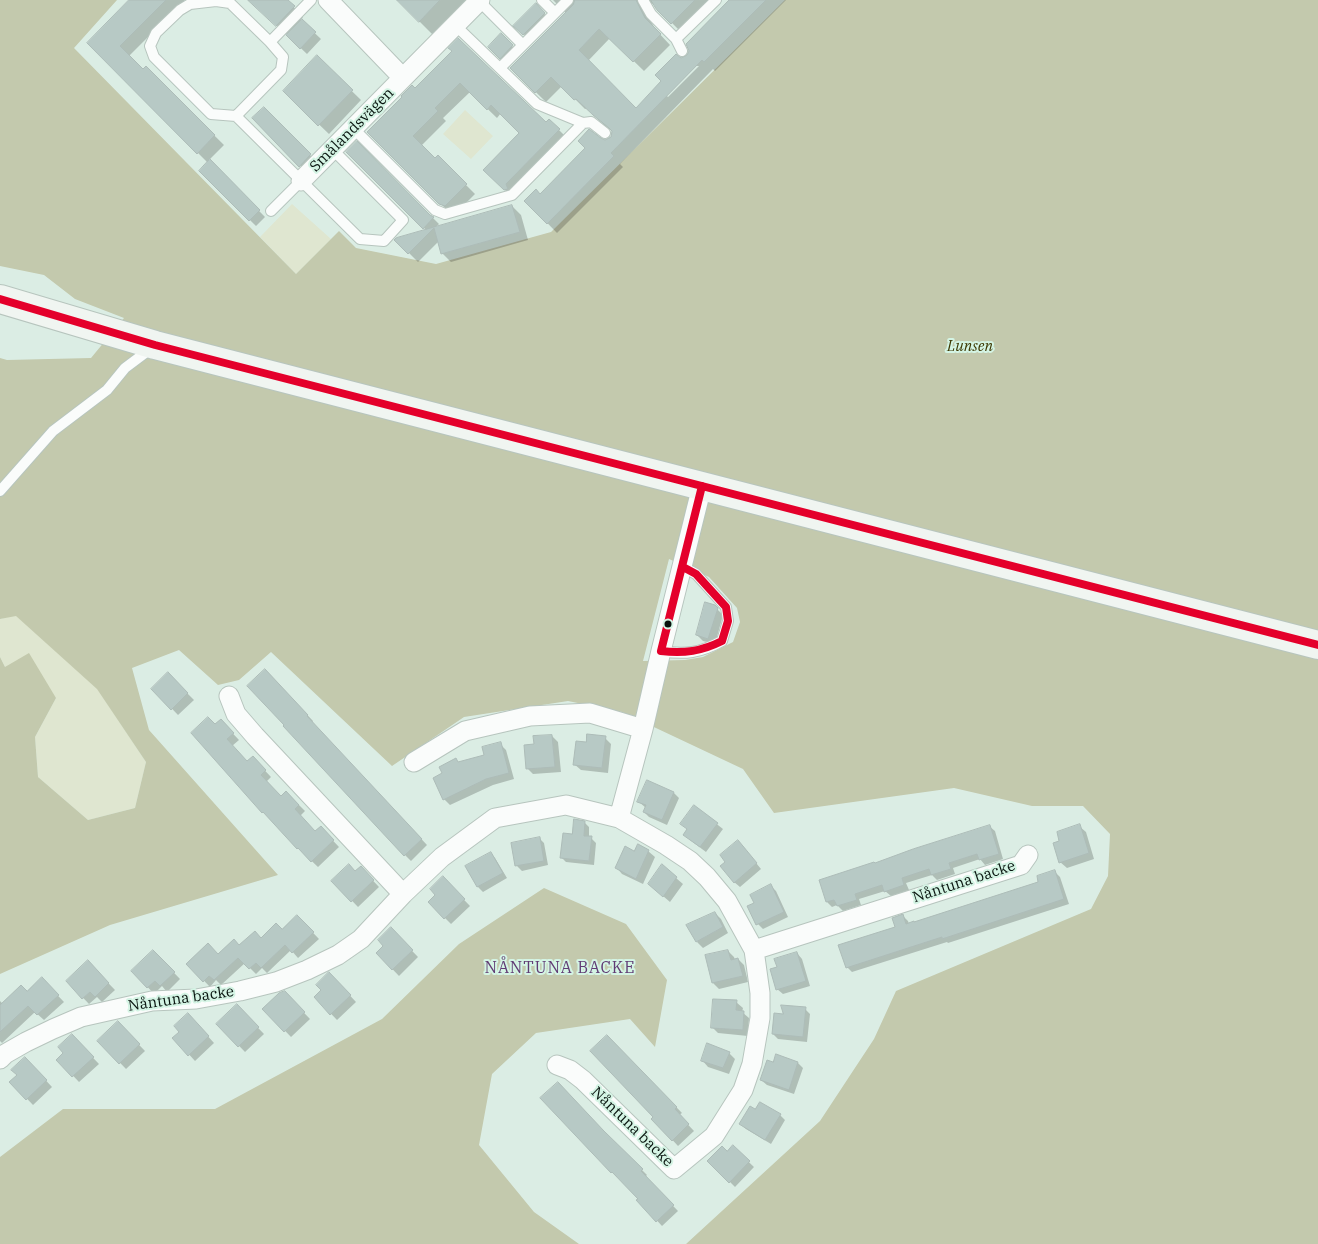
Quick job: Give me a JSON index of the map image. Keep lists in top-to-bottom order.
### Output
{
  "streets": {
    "street": ["Smålandsvägen", "Nåntuna backe"]
  },
  "districts": ["NÅNTUNA BACKE"],
  "parks": ["Lunsen"]
}
